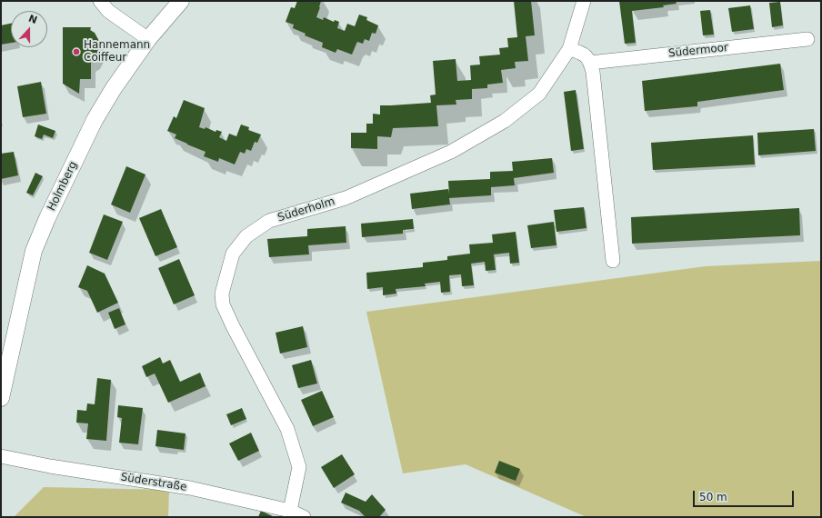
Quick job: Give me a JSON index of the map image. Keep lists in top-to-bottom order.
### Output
{
  "streets": {
    "street": [
      "Südermoor",
      "Holmberg",
      "Süderholm",
      "Süderstraße"
    ]
  },
  "crossings": [
    ["Süderholm", "Süderstraße"]
  ],
  "places": ["Hannemann Coiffeur"],
  "scale_bar": "50 m",
  "north": "top"
}
